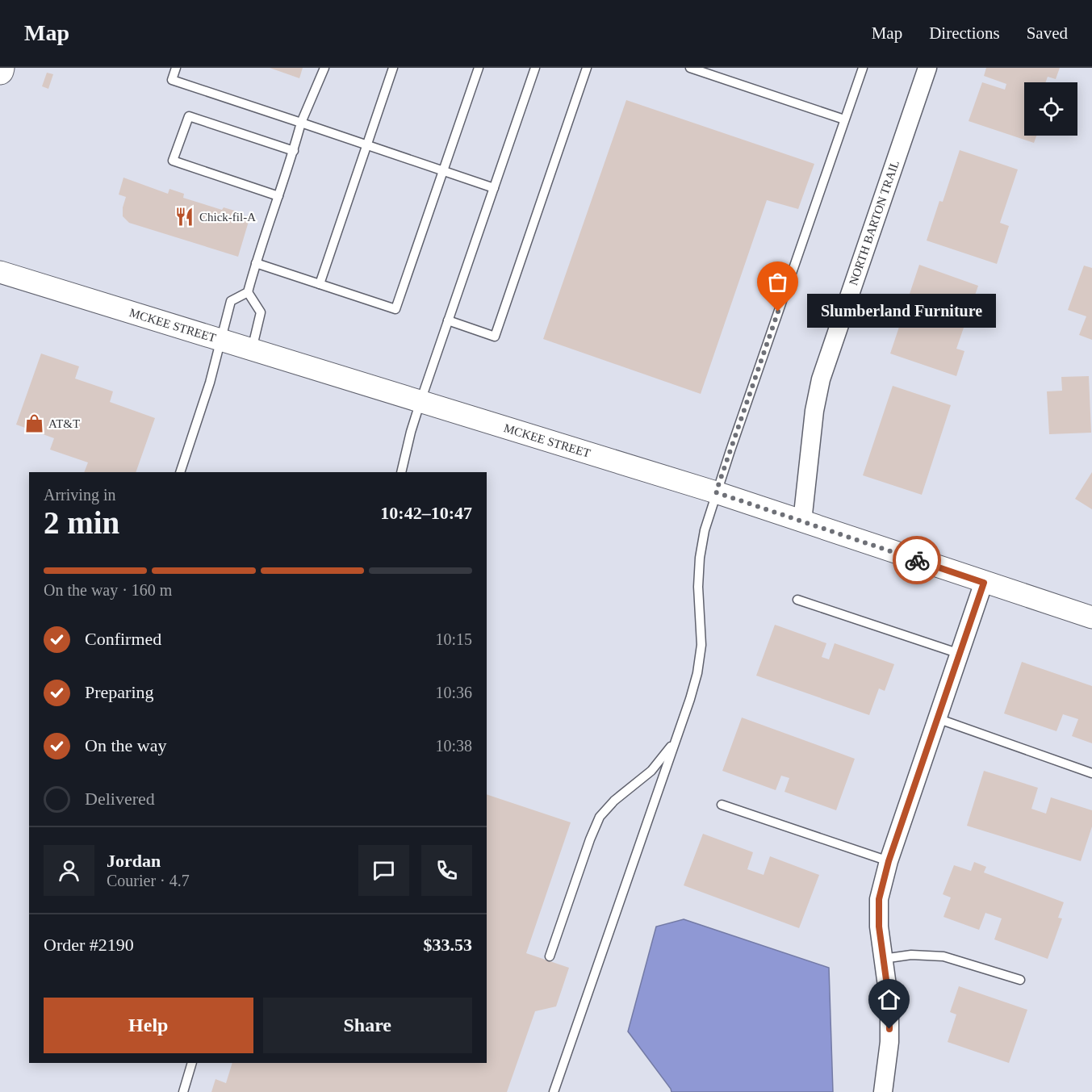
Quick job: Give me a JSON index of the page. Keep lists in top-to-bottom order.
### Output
{
  "streets": {
    "street": ["NORTH BARTON TRAIL", "MCKEE STREET"]
  },
  "crossings": [
    ["NORTH BARTON TRAIL", "MCKEE STREET"]
  ],
  "places": {
    "restaurant": ["Chick-fil-A"],
    "other": ["Slumberland Furniture"],
    "shop": ["AT&T"]
  },
  "page": {
    "header": "Map",
    "nav": ["Map", "Directions", "Saved"],
    "bubble": "Slumberland Furniture",
    "heading": ["2 min", "Arriving in", "10:42–10:47"],
    "panel": [
      "Jordan",
      "Courier · 4.7",
      "Order #2190",
      "$33.53"
    ],
    "bar": "On the way · 160 m",
    "list": [
      ["Confirmed", "10:15"],
      ["Preparing", "10:36"],
      ["On the way", "10:38"],
      "Delivered"
    ],
    "buttons": ["Help", "Share"]
  }
}
